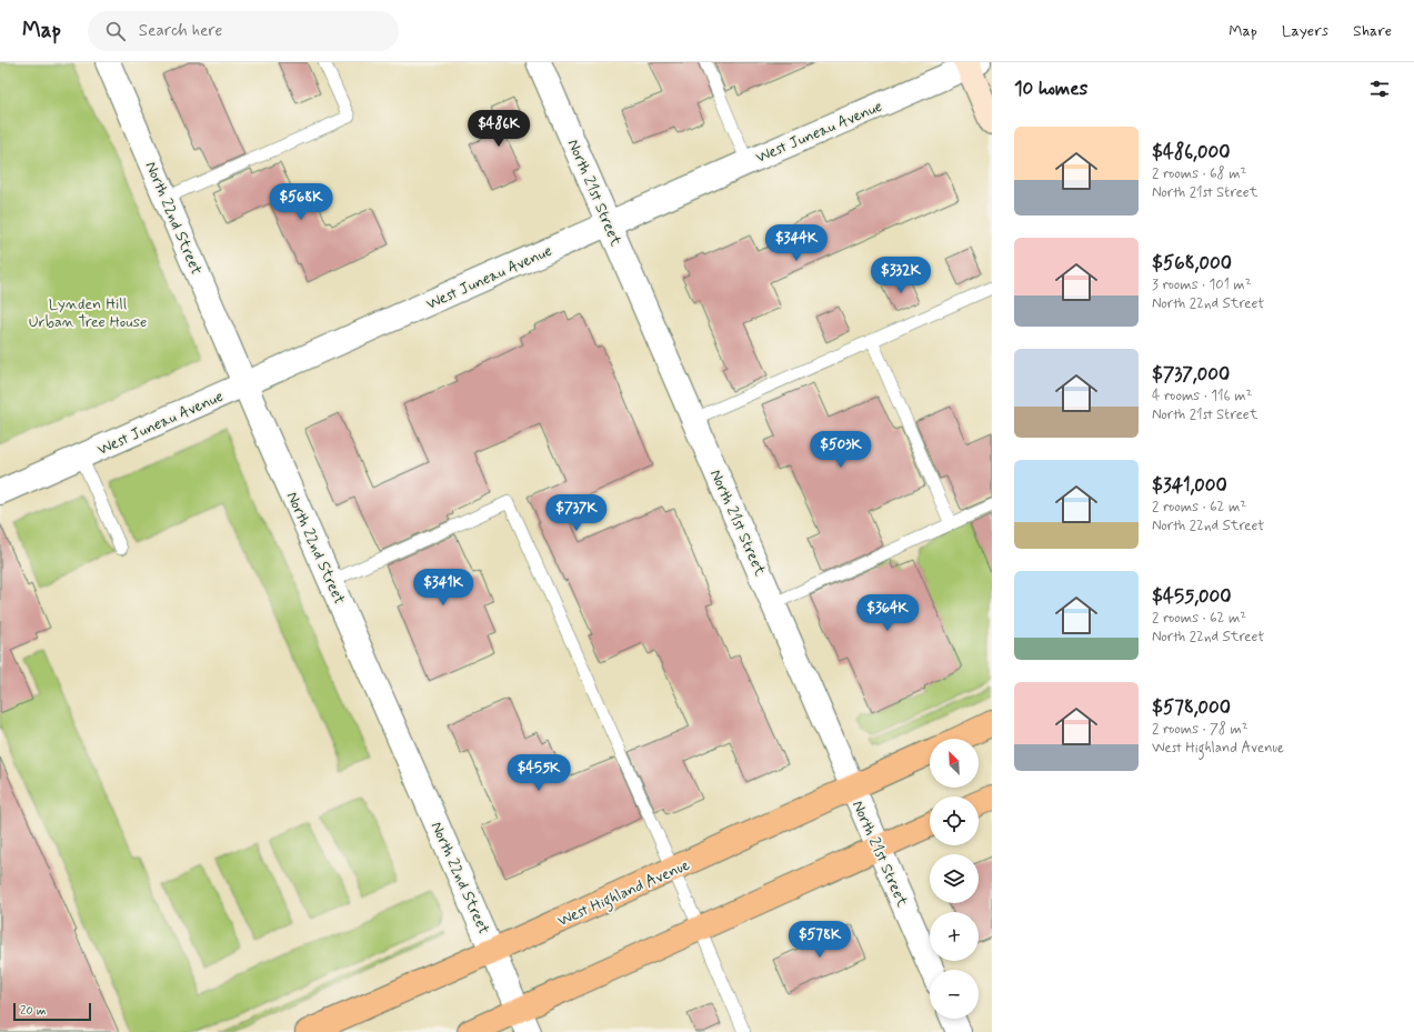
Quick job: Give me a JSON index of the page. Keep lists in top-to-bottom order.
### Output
{
  "streets": {
    "main road": ["West Highland Avenue"],
    "street": ["West Juneau Avenue", "North 21st Street", "North 22nd Street"]
  },
  "crossings": [
    ["West Juneau Avenue", "North 21st Street"],
    ["West Juneau Avenue", "North 22nd Street"],
    ["North 21st Street", "West Highland Avenue"],
    ["North 22nd Street", "West Highland Avenue"]
  ],
  "parks": ["Lynden Hill Urban Tree House"],
  "scale_bar": "20 m",
  "north": "top left",
  "page": {
    "header": "Map",
    "search": "Search here",
    "nav": ["Map", "Layers", "Share"],
    "heading": "10 homes",
    "price": [
      "$486K",
      "$568K",
      "$344K",
      "$332K",
      "$503K",
      "$737K",
      "$341K",
      "$364K",
      "$455K",
      "$578K"
    ],
    "list": [
      {
        "name": "$486,000",
        "note": "2 rooms · 68 m² · North 21st Street"
      },
      {
        "name": "$568,000",
        "note": "3 rooms · 101 m² · North 22nd Street"
      },
      {
        "name": "$737,000",
        "note": "4 rooms · 116 m² · North 21st Street"
      },
      {
        "name": "$341,000",
        "note": "2 rooms · 62 m² · North 22nd Street"
      },
      {
        "name": "$455,000",
        "note": "2 rooms · 62 m² · North 22nd Street"
      },
      {
        "name": "$578,000",
        "note": "2 rooms · 78 m² · West Highland Avenue"
      }
    ],
    "map_buttons": ["+", "−"],
    "scale": "20 m"
  }
}
